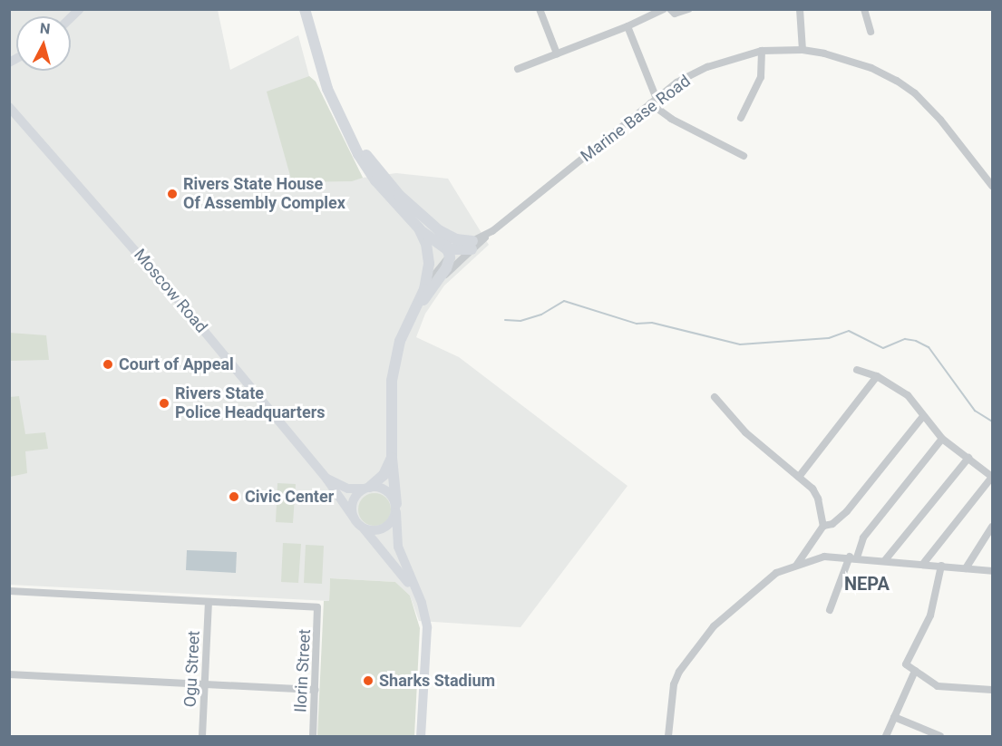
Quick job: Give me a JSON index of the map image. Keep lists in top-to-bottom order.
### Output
{
  "streets": {
    "street": [
      "Marine Base Road",
      "Moscow Road",
      "Ogu Street",
      "Ilorin Street"
    ]
  },
  "crossings": [
    ["Ogu Street", "Ilorin Street"]
  ],
  "districts": ["NEPA"],
  "places": [
    "Rivers State House Of Assembly Complex",
    "Court of Appeal",
    "Rivers State Police Headquarters",
    "Civic Center",
    "Sharks Stadium"
  ],
  "north": "top"
}
